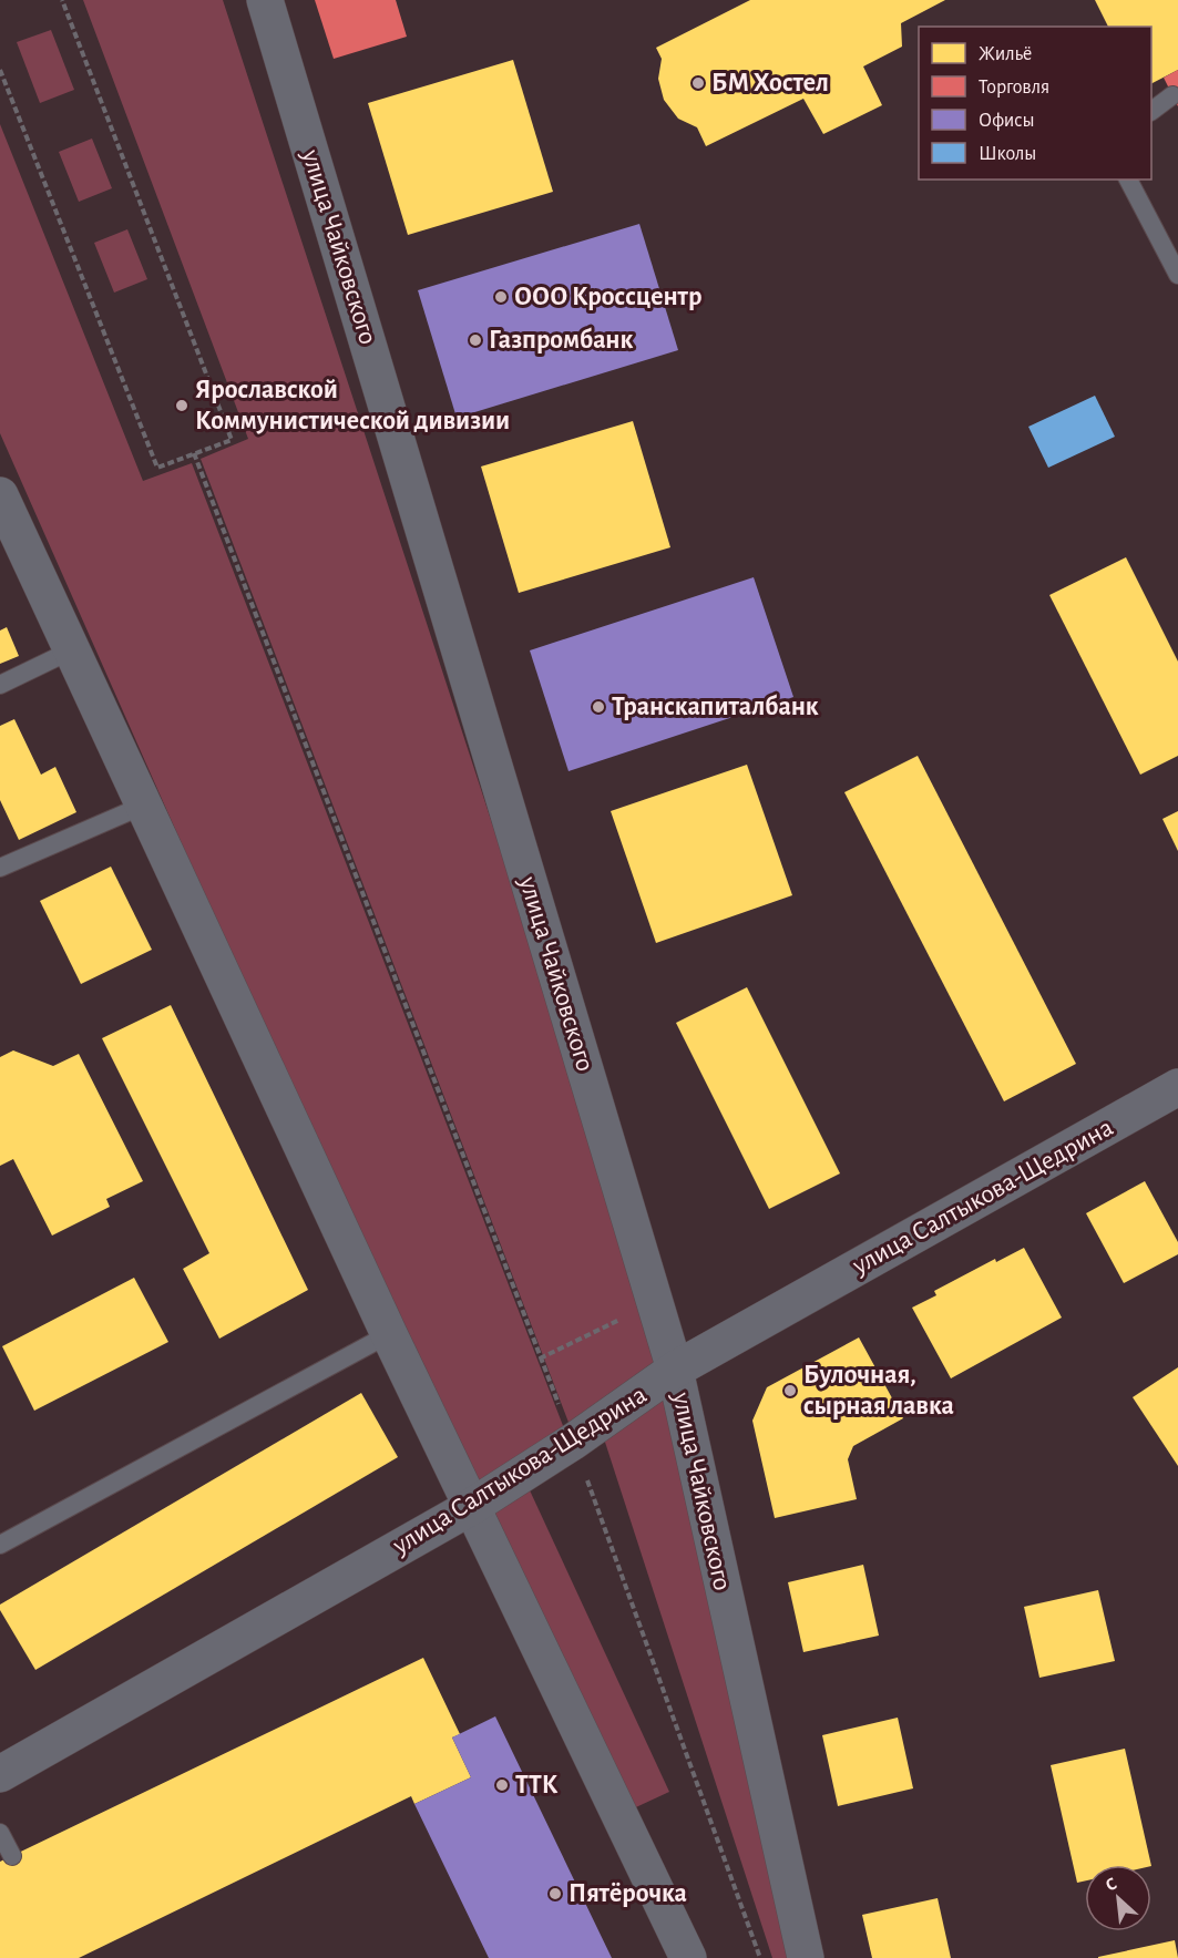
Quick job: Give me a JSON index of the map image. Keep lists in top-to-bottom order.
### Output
{
  "streets": {
    "street": ["улица Чайковского", "улица Салтыкова-Щедрина"]
  },
  "crossings": [
    ["улица Чайковского", "улица Салтыкова-Щедрина"]
  ],
  "places": [
    "БМ Хостел",
    "ООО Кроссцентр",
    "Газпромбанк",
    "Ярославской Коммунистической дивизии",
    "Транскапиталбанк",
    "Булочная, сырная лавка",
    "ТТК",
    "Пятёрочка"
  ],
  "legend": [
    "Жильё",
    "Торговля",
    "Офисы",
    "Школы"
  ],
  "north": "top left"
}
